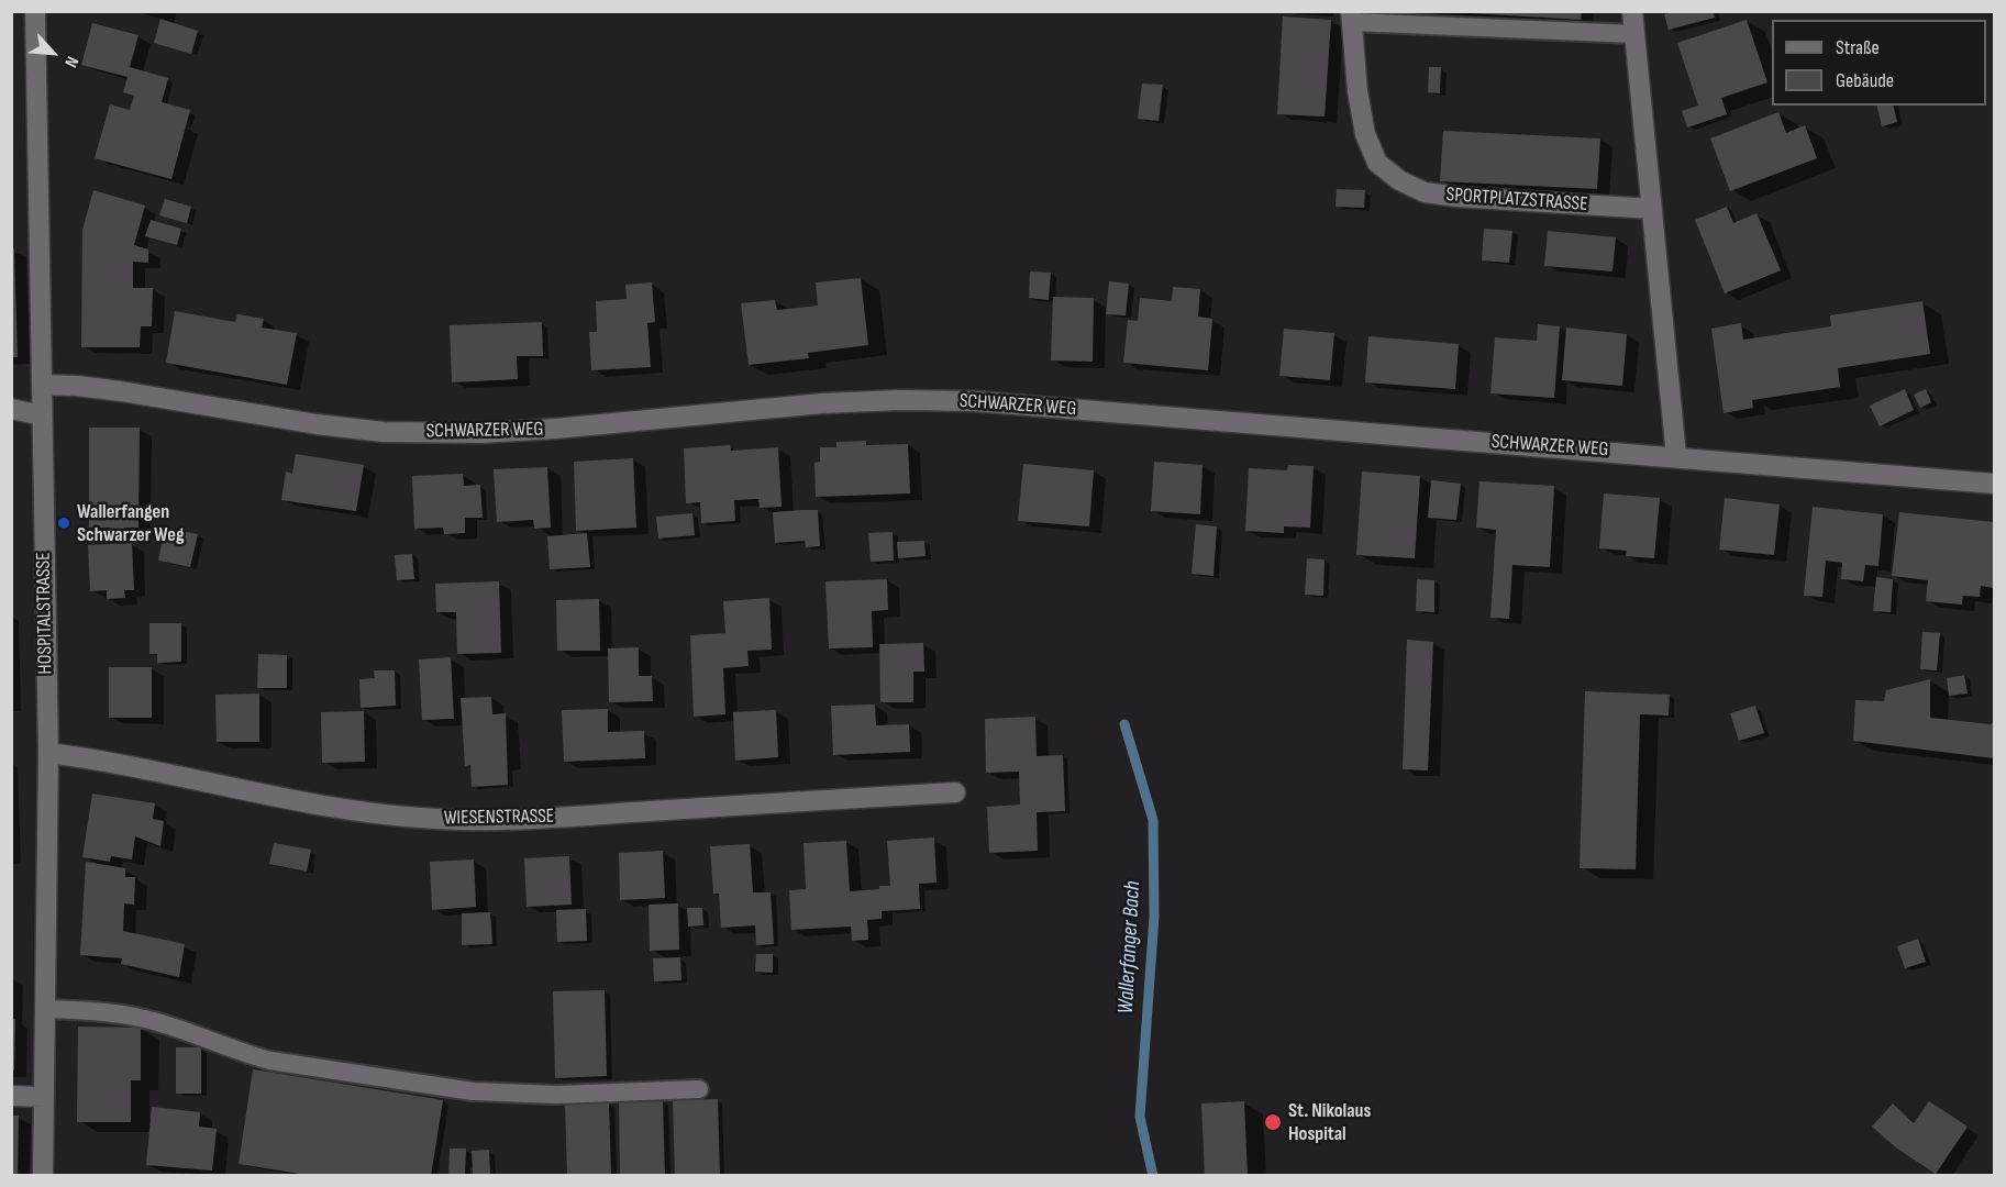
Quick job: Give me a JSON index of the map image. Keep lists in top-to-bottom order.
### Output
{
  "streets": {
    "street": [
      "SPORTPLATZSTRASSE",
      "SCHWARZER WEG",
      "HOSPITALSTRASSE",
      "WIESENSTRASSE"
    ]
  },
  "crossings": [
    ["SCHWARZER WEG", "HOSPITALSTRASSE"],
    ["HOSPITALSTRASSE", "WIESENSTRASSE"]
  ],
  "water": ["Wallerfanger Bach"],
  "places": ["Wallerfangen Schwarzer Weg", "St. Nikolaus Hospital"],
  "legend": ["Straße", "Gebäude"],
  "north": "bottom right"
}
